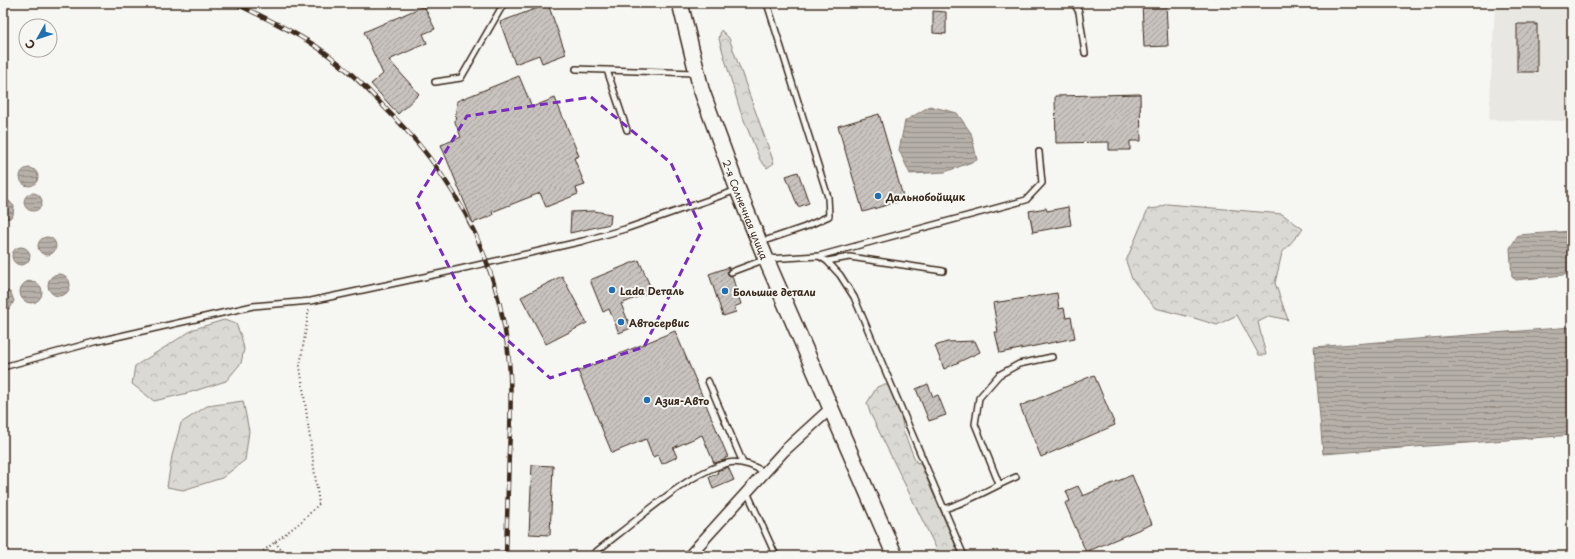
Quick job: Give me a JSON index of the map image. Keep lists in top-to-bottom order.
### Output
{
  "streets": {
    "main road": ["2-я Солнечная улица"]
  },
  "places": [
    "Дальнобойщик",
    "Lada Dеталь",
    "Большие детали",
    "Автосервис",
    "Азия-Авто"
  ],
  "north": "bottom left"
}
